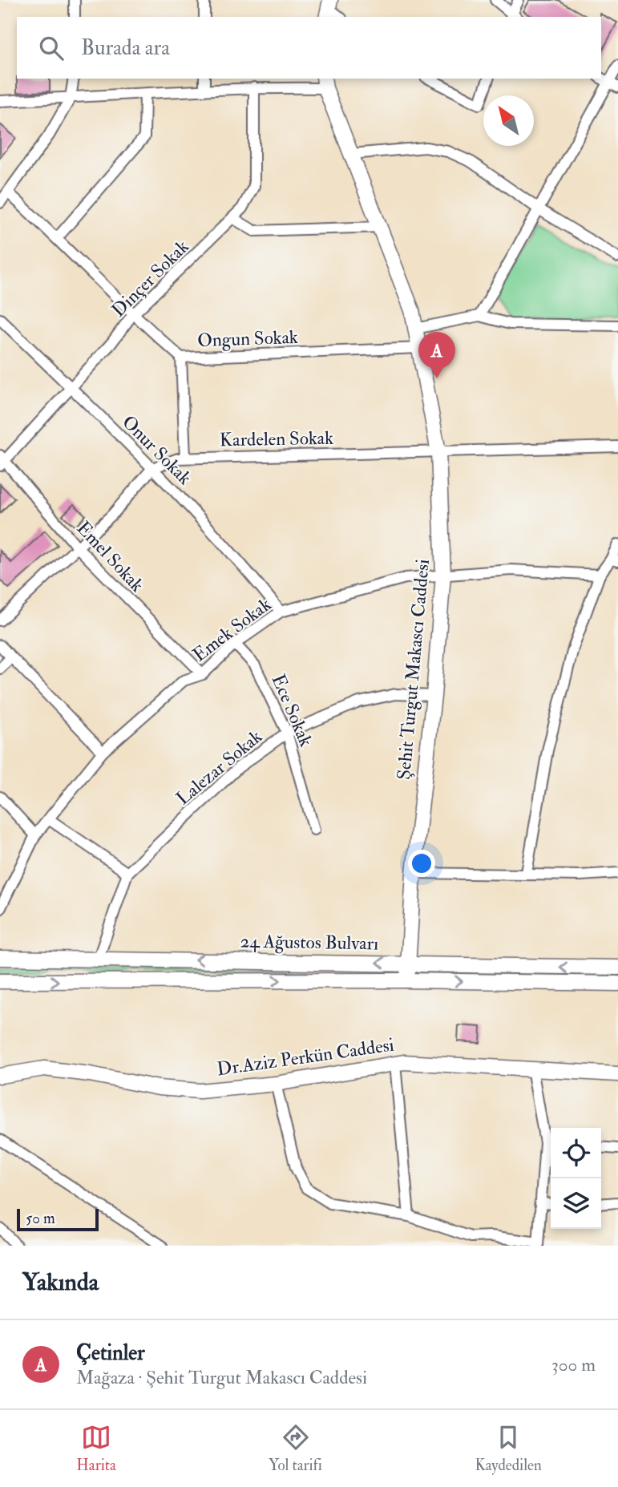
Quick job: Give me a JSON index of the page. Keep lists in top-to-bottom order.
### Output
{
  "streets": {
    "street": [
      "Dinçer Sokak",
      "Ongun Sokak",
      "Kardelen Sokak",
      "Onur Sokak",
      "Emel Sokak",
      "Emek Sokak",
      "Şehit Turgut Makascı Caddesi",
      "Ece Sokak",
      "Lalezar Sokak",
      "24 Ağustos Bulvarı",
      "Dr.Aziz Perkün Caddesi"
    ]
  },
  "crossings": [
    ["Dinçer Sokak", "Ongun Sokak"],
    ["Dinçer Sokak", "Onur Sokak"],
    ["Dinçer Sokak", "Emel Sokak"],
    ["Ongun Sokak", "Şehit Turgut Makascı Caddesi"],
    ["Kardelen Sokak", "Onur Sokak"],
    ["Kardelen Sokak", "Şehit Turgut Makascı Caddesi"],
    ["Onur Sokak", "Emek Sokak"],
    ["Emel Sokak", "Emek Sokak"],
    ["Emek Sokak", "Şehit Turgut Makascı Caddesi"],
    ["Emek Sokak", "Ece Sokak"],
    ["Şehit Turgut Makascı Caddesi", "Lalezar Sokak"],
    ["Şehit Turgut Makascı Caddesi", "24 Ağustos Bulvarı"],
    ["Ece Sokak", "Lalezar Sokak"],
    ["Lalezar Sokak", "24 Ağustos Bulvarı"]
  ],
  "scale_bar": "50 m",
  "north": "top left",
  "page": {
    "search": "Burada ara",
    "pins": "A",
    "scale": "50 m",
    "heading": "Yakında",
    "list": [
      {
        "mark": "A",
        "name": "Çetinler",
        "note": "Mağaza · Şehit Turgut Makascı Caddesi",
        "value": "300 m"
      }
    ],
    "nav": ["Harita", "Yol tarifi", "Kaydedilen"]
  }
}
